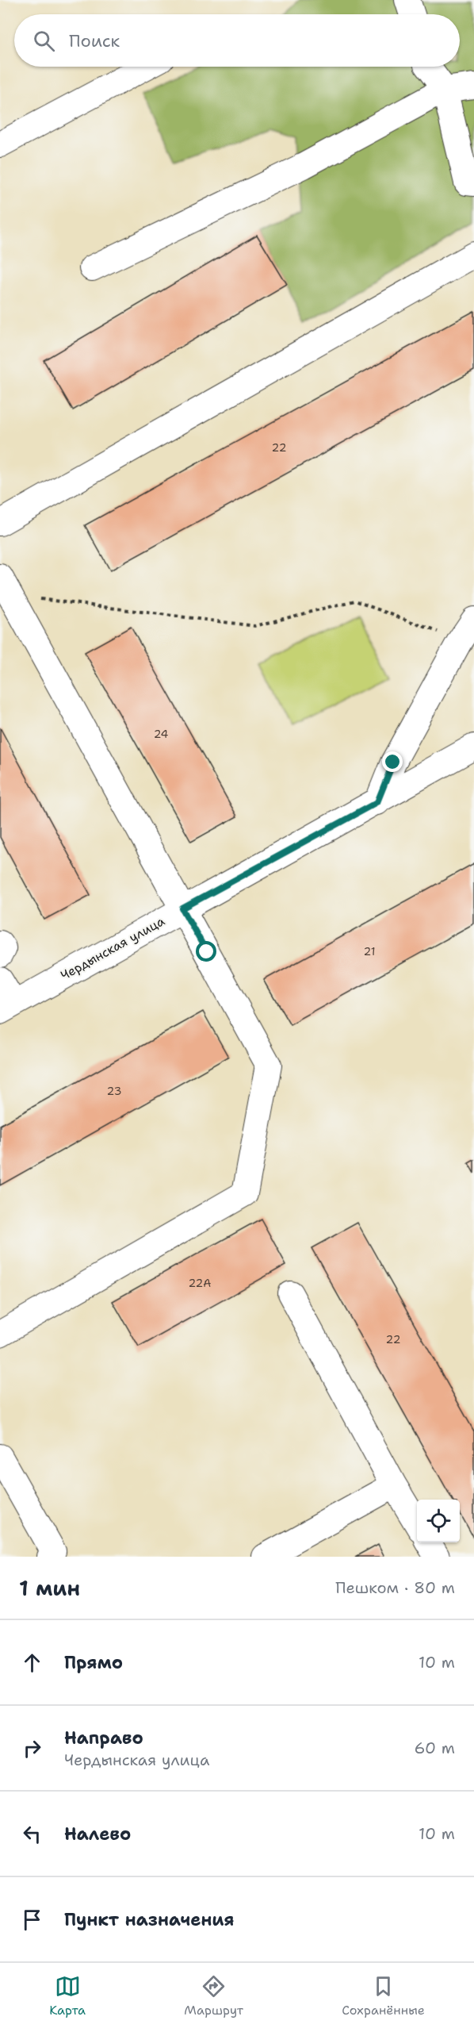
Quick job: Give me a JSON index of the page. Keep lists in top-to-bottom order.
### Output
{
  "streets": {
    "street": ["Чердынская улица"]
  },
  "house_numbers": [
    "22",
    "24",
    "21",
    "23",
    "22А",
    "22"
  ],
  "page": {
    "search": "Поиск",
    "heading": ["1 мин", "Пешком · 80 m"],
    "list": [
      ["Прямо", "10 m"],
      ["Направо", "Чердынская улица", "60 m"],
      ["Налево", "10 m"],
      "Пункт назначения"
    ],
    "nav": ["Карта", "Маршрут", "Сохранённые"]
  }
}
